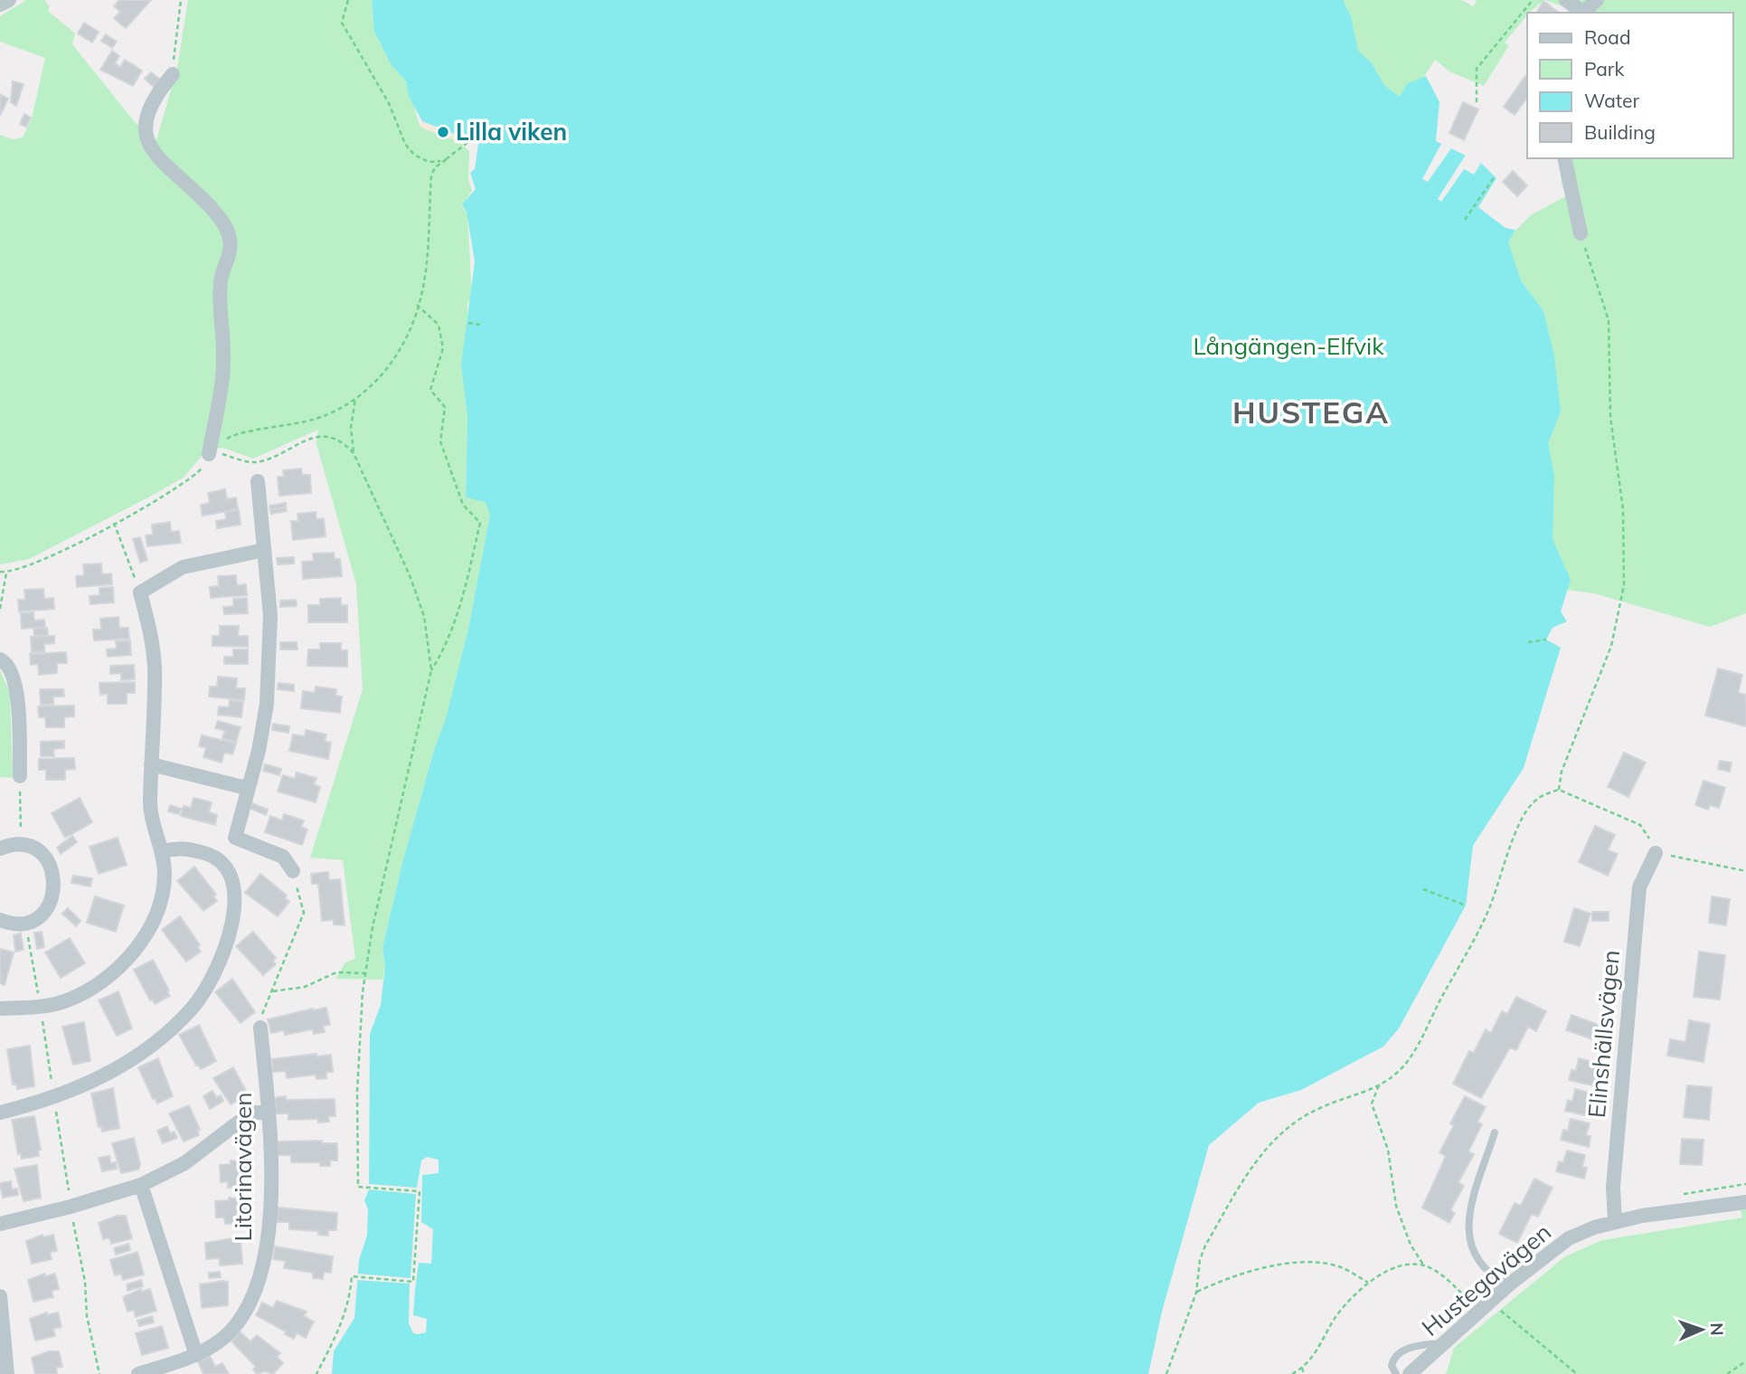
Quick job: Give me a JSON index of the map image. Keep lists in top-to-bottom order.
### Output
{
  "streets": {
    "street": ["Elinshällsvägen", "Litorinavägen", "Hustegavägen"]
  },
  "crossings": [
    ["Elinshällsvägen", "Hustegavägen"]
  ],
  "districts": ["HUSTEGA"],
  "parks": ["Långängen-Elfvik"],
  "places": ["Lilla viken"],
  "legend": [
    "Road",
    "Park",
    "Water",
    "Building"
  ],
  "north": "right"
}
